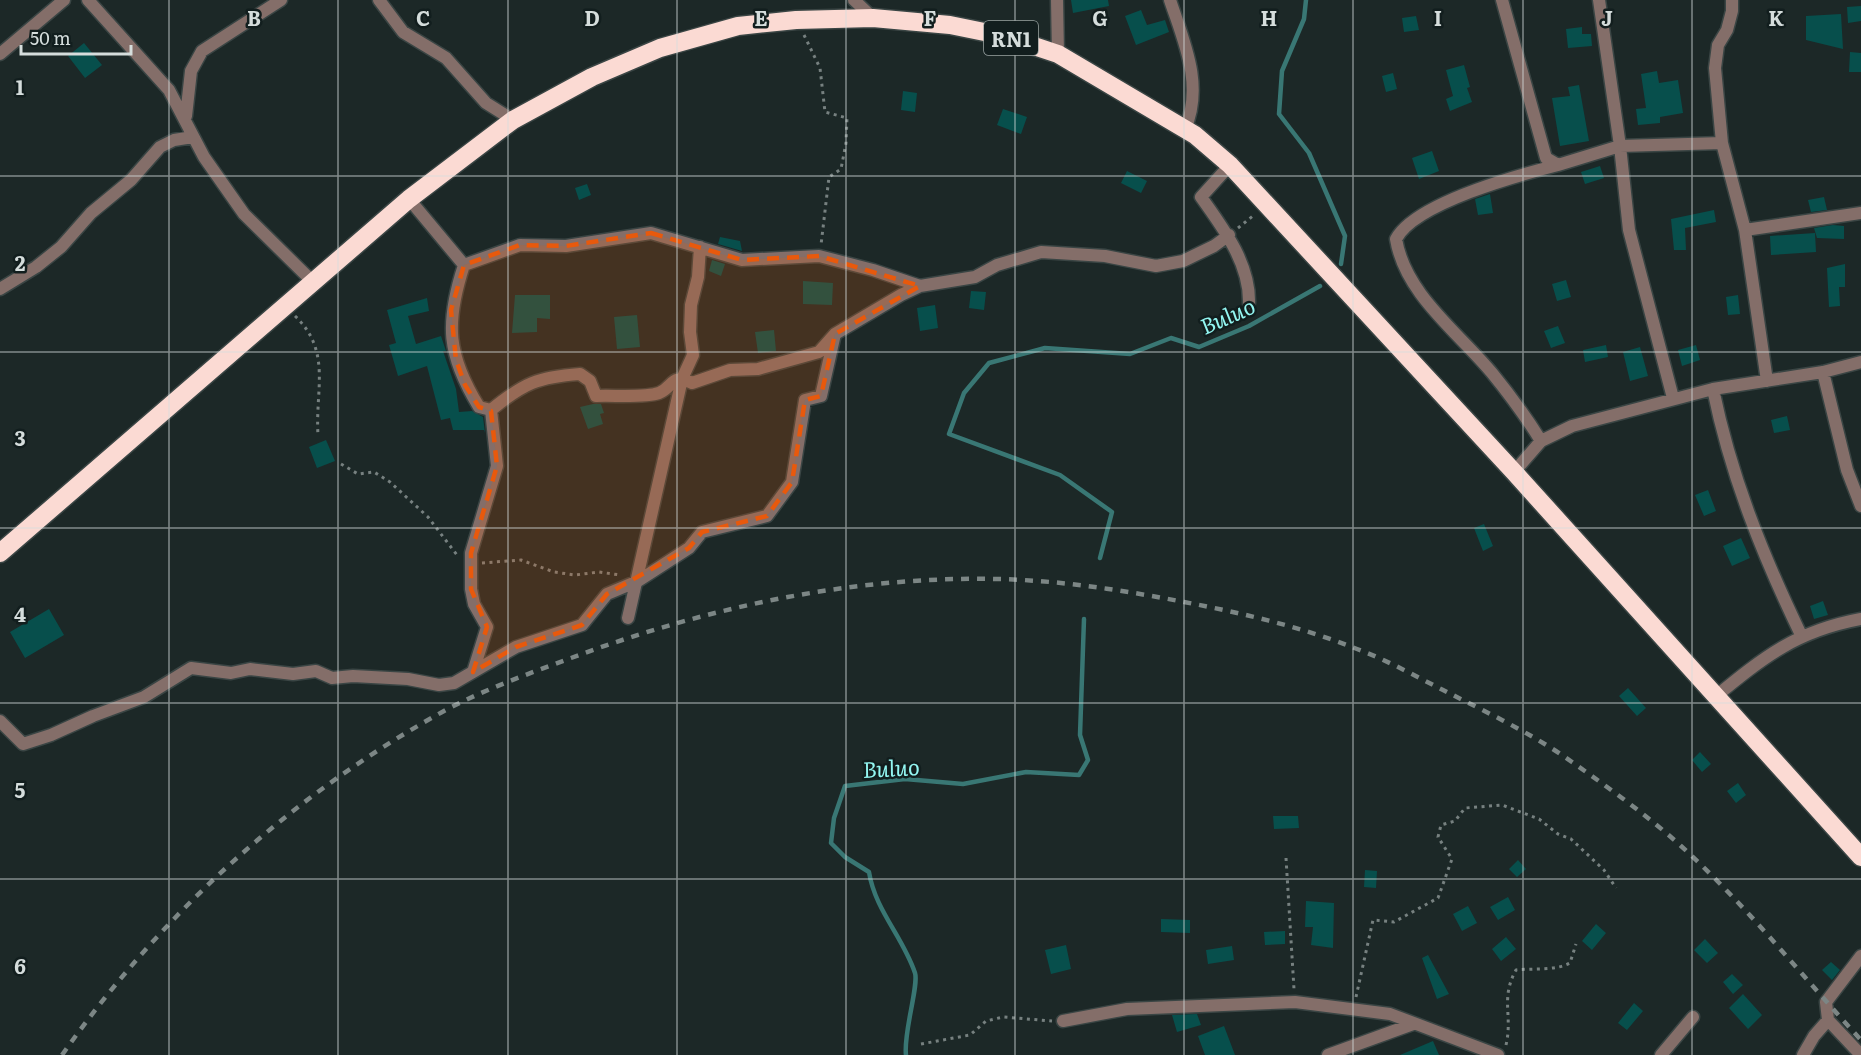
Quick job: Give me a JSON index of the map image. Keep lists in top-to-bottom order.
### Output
{
  "streets": {
    "highway": ["RN1"]
  },
  "water": ["Buluo"],
  "scale_bar": "50 m",
  "grid": {
    "columns": [
      "B",
      "C",
      "D",
      "E",
      "F",
      "G",
      "H",
      "I",
      "J",
      "K"
    ],
    "rows": [
      "1",
      "2",
      "3",
      "4",
      "5",
      "6"
    ]
  }
}
